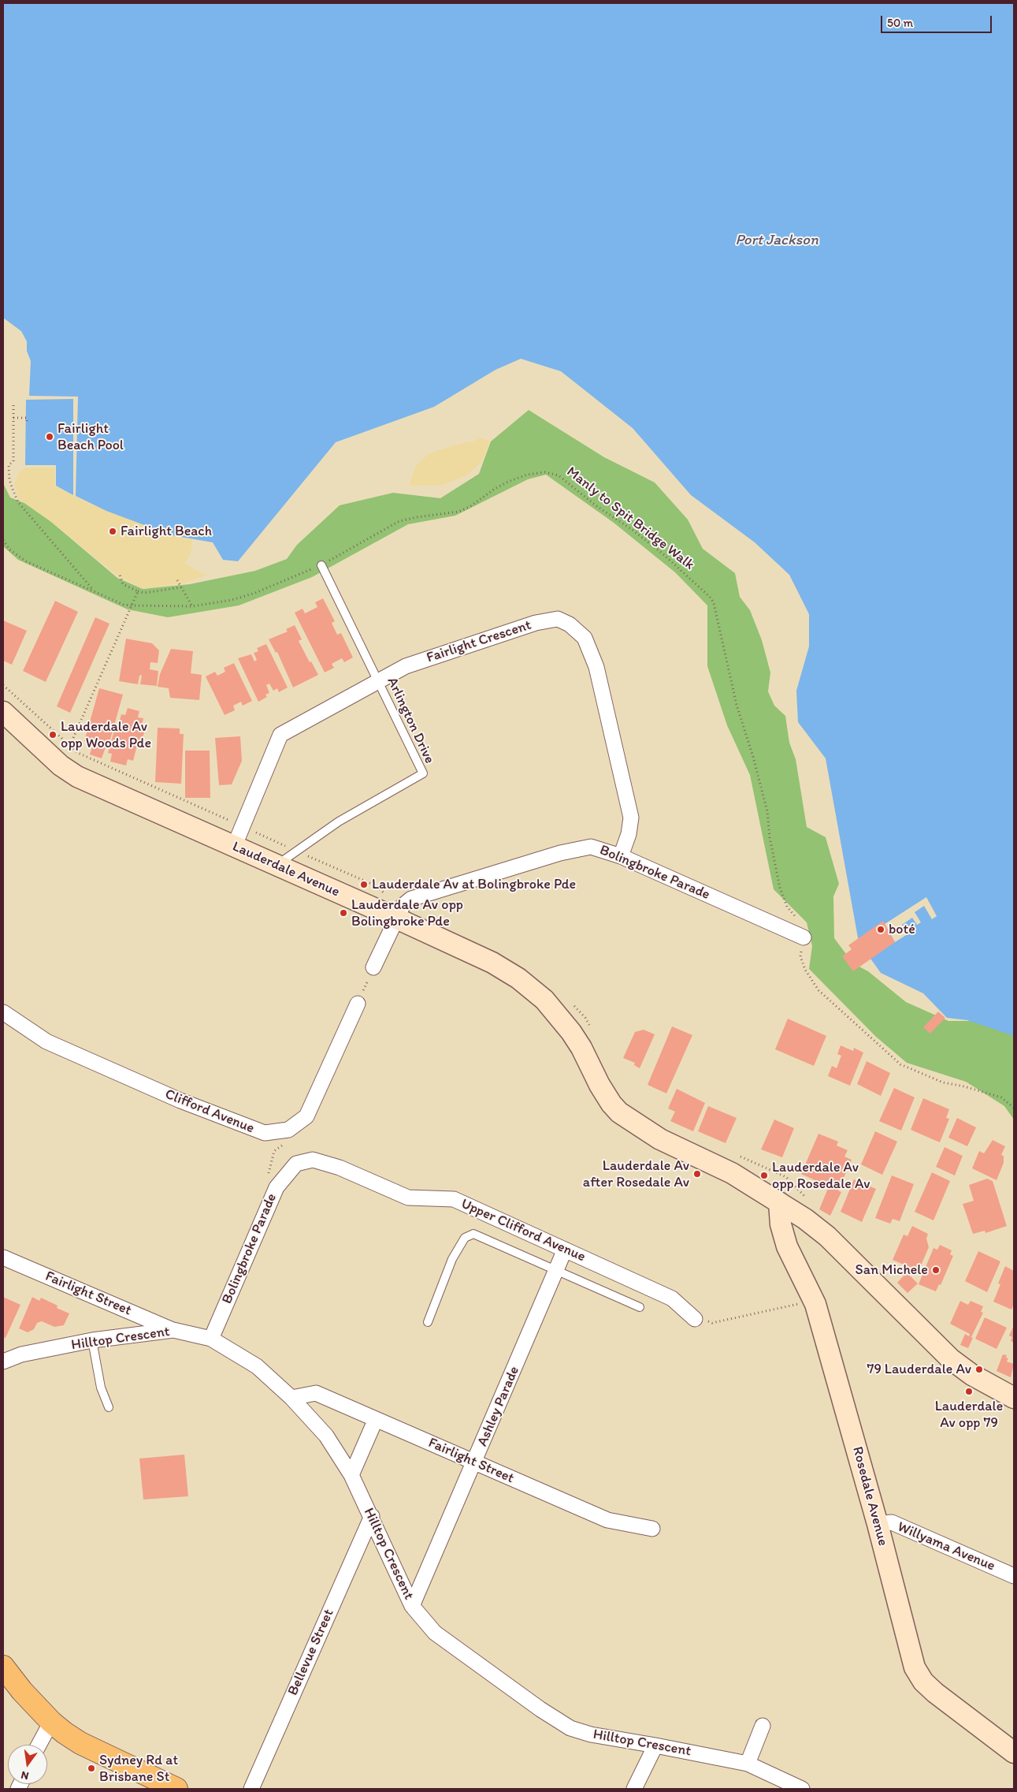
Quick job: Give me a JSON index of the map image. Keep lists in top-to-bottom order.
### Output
{
  "streets": {
    "main road": ["Lauderdale Avenue", "Rosedale Avenue"],
    "street": [
      "Fairlight Crescent",
      "Bolingbroke Parade",
      "Clifford Avenue",
      "Upper Clifford Avenue",
      "Fairlight Street",
      "Hilltop Crescent",
      "Ashley Parade",
      "Willyama Avenue",
      "Bellevue Street"
    ],
    "lane": ["Arlington Drive"],
    "path": ["Manly to Spit Bridge Walk"]
  },
  "crossings": [
    ["Manly to Spit Bridge Walk", "Arlington Drive"],
    ["Manly to Spit Bridge Walk", "Bolingbroke Parade"],
    ["Fairlight Crescent", "Arlington Drive"],
    ["Fairlight Crescent", "Lauderdale Avenue"],
    ["Fairlight Crescent", "Bolingbroke Parade"],
    ["Arlington Drive", "Lauderdale Avenue"],
    ["Lauderdale Avenue", "Bolingbroke Parade"],
    ["Lauderdale Avenue", "Rosedale Avenue"],
    ["Bolingbroke Parade", "Upper Clifford Avenue"],
    ["Bolingbroke Parade", "Hilltop Crescent"],
    ["Upper Clifford Avenue", "Ashley Parade"],
    ["Fairlight Street", "Hilltop Crescent"],
    ["Fairlight Street", "Ashley Parade"],
    ["Hilltop Crescent", "Ashley Parade"],
    ["Hilltop Crescent", "Bellevue Street"],
    ["Rosedale Avenue", "Willyama Avenue"]
  ],
  "water": ["Port Jackson"],
  "places": [
    "Fairlight Beach Pool",
    "Fairlight Beach",
    "Lauderdale Av opp Woods Pde",
    "Lauderdale Av at Bolingbroke Pde",
    "Lauderdale Av opp Bolingbroke Pde",
    "boté",
    "Lauderdale Av after Rosedale Av",
    "Lauderdale Av opp Rosedale Av",
    "San Michele",
    "79 Lauderdale Av",
    "Lauderdale Av opp 79",
    "Sydney Rd at Brisbane St"
  ],
  "scale_bar": "50 m",
  "north": "bottom"
}
